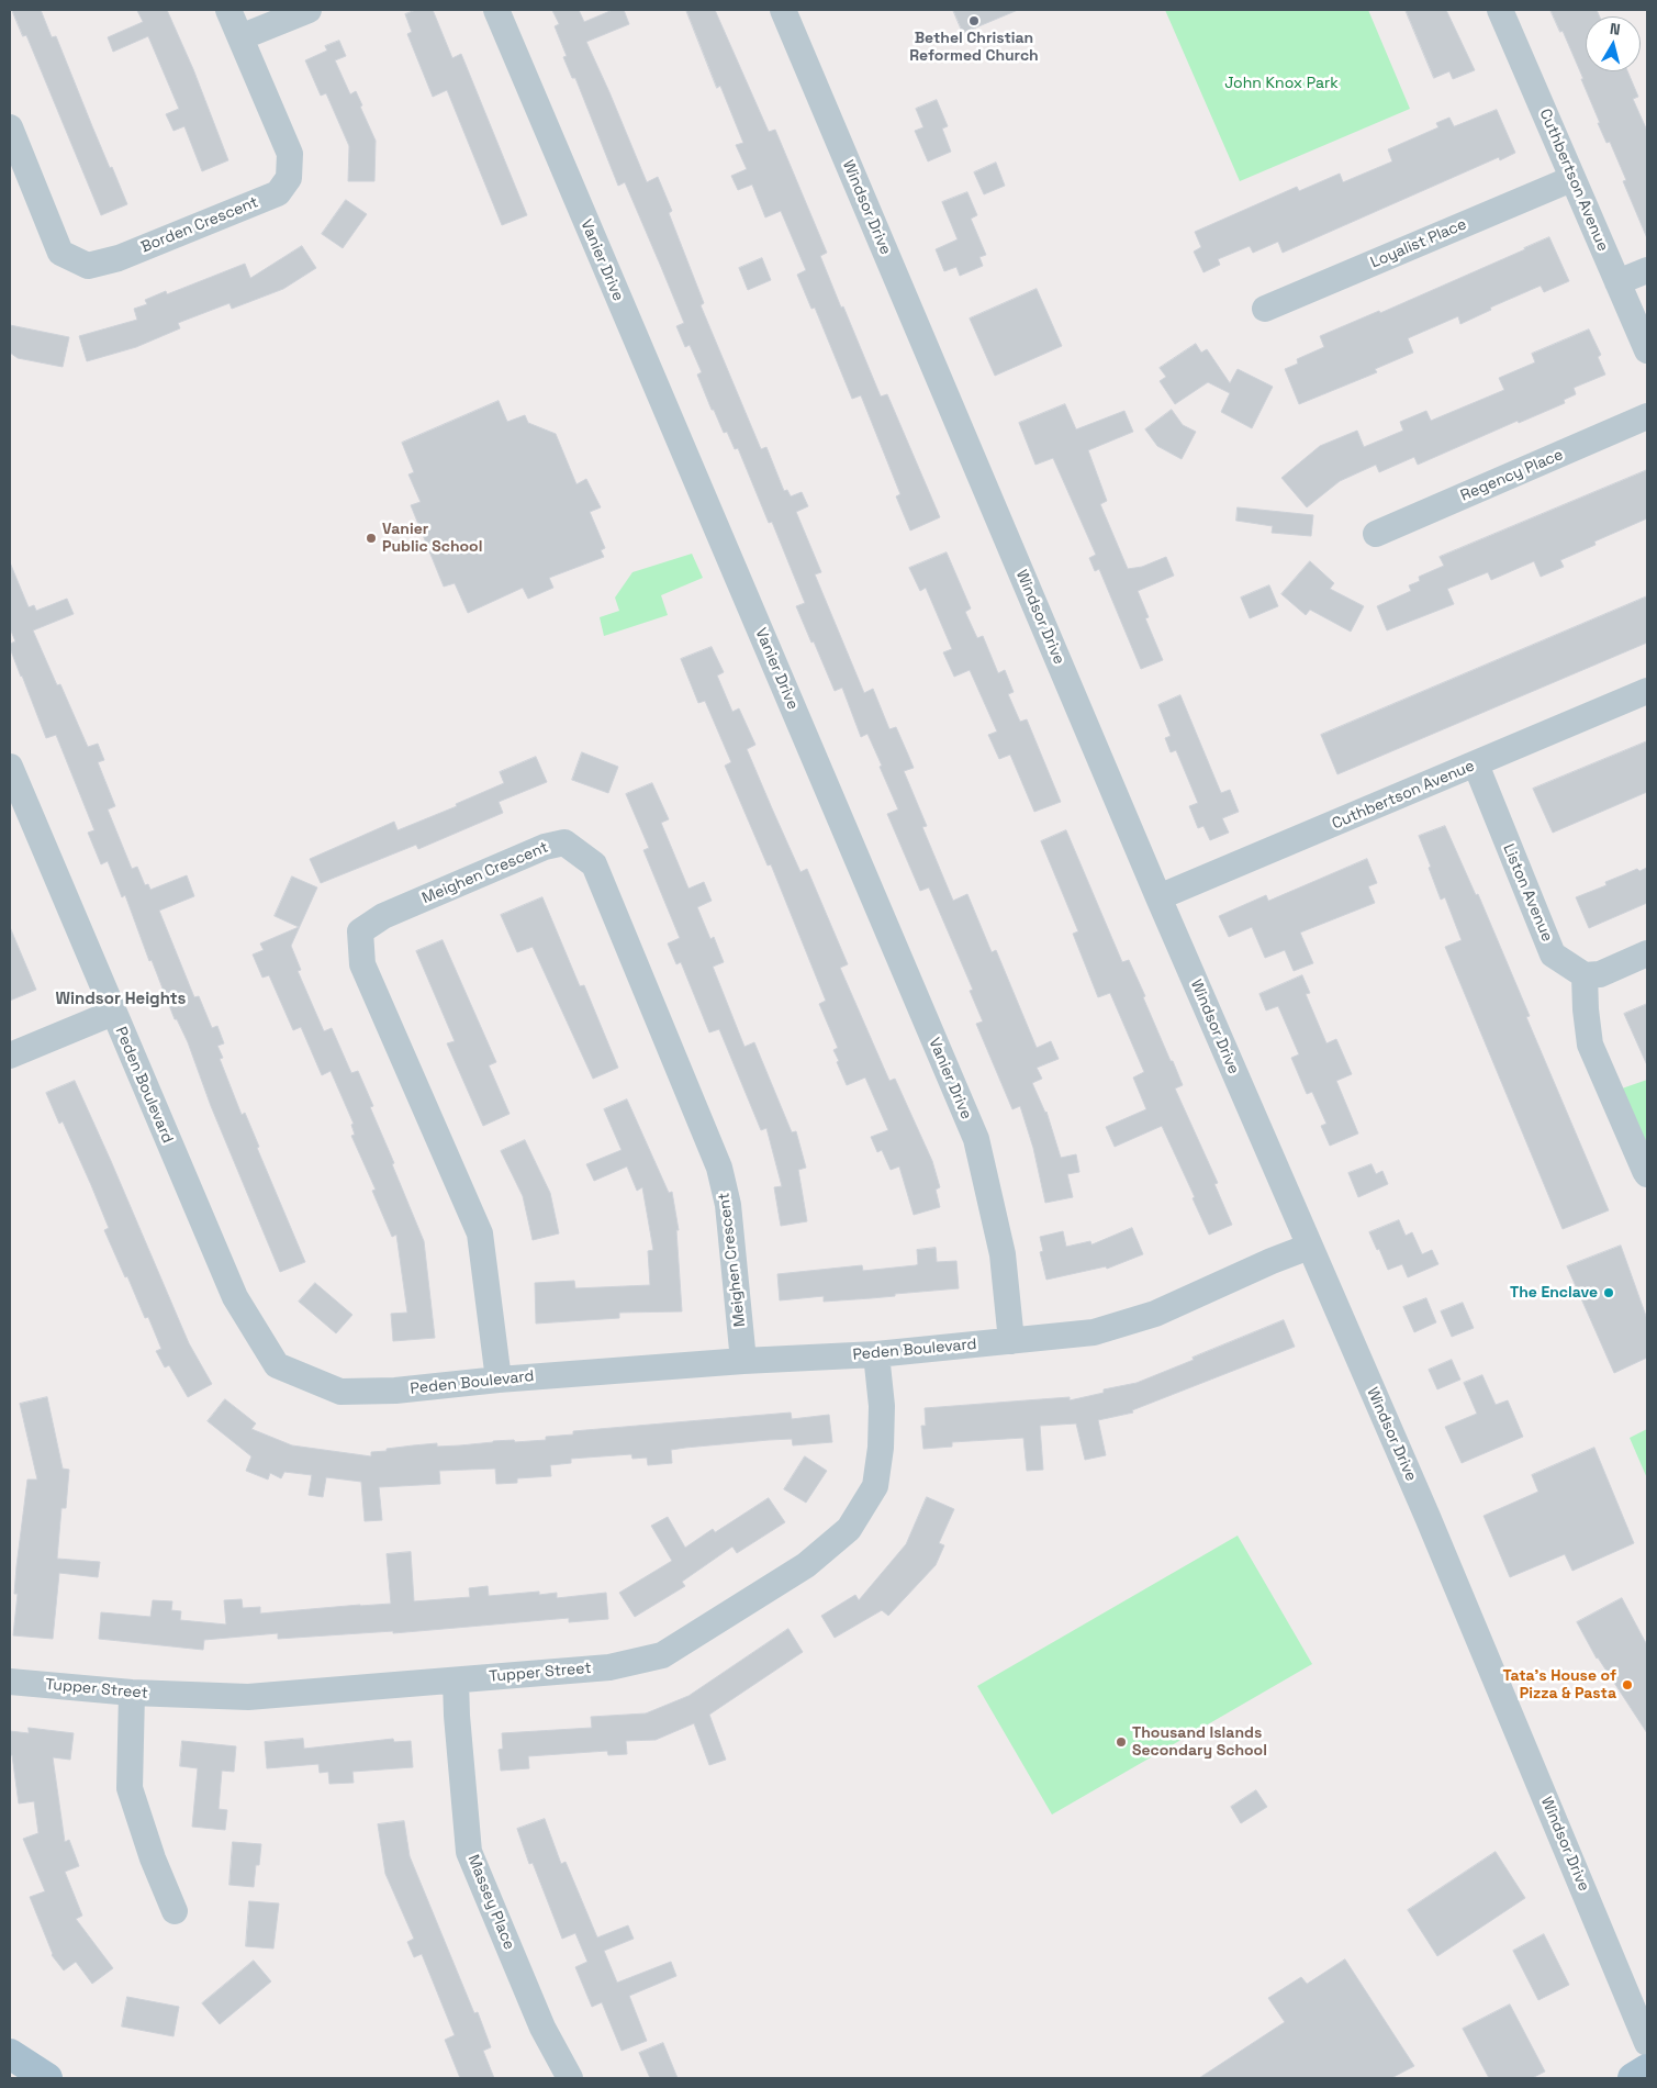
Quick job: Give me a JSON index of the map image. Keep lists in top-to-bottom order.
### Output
{
  "streets": {
    "street": [
      "Cuthbertson Avenue",
      "Windsor Drive",
      "Borden Crescent",
      "Loyalist Place",
      "Vanier Drive",
      "Regency Place",
      "Meighen Crescent",
      "Liston Avenue",
      "Peden Boulevard",
      "Tupper Street",
      "Massey Place"
    ]
  },
  "crossings": [
    ["Cuthbertson Avenue", "Windsor Drive"],
    ["Cuthbertson Avenue", "Loyalist Place"],
    ["Cuthbertson Avenue", "Liston Avenue"],
    ["Windsor Drive", "Peden Boulevard"],
    ["Vanier Drive", "Peden Boulevard"],
    ["Meighen Crescent", "Peden Boulevard"],
    ["Peden Boulevard", "Tupper Street"],
    ["Tupper Street", "Massey Place"]
  ],
  "districts": ["Windsor Heights"],
  "parks": ["John Knox Park"],
  "places": [
    "Bethel Christian Reformed Church",
    "Vanier Public School",
    "The Enclave",
    "Tata's House of Pizza & Pasta",
    "Thousand Islands Secondary School"
  ],
  "north": "top"
}
